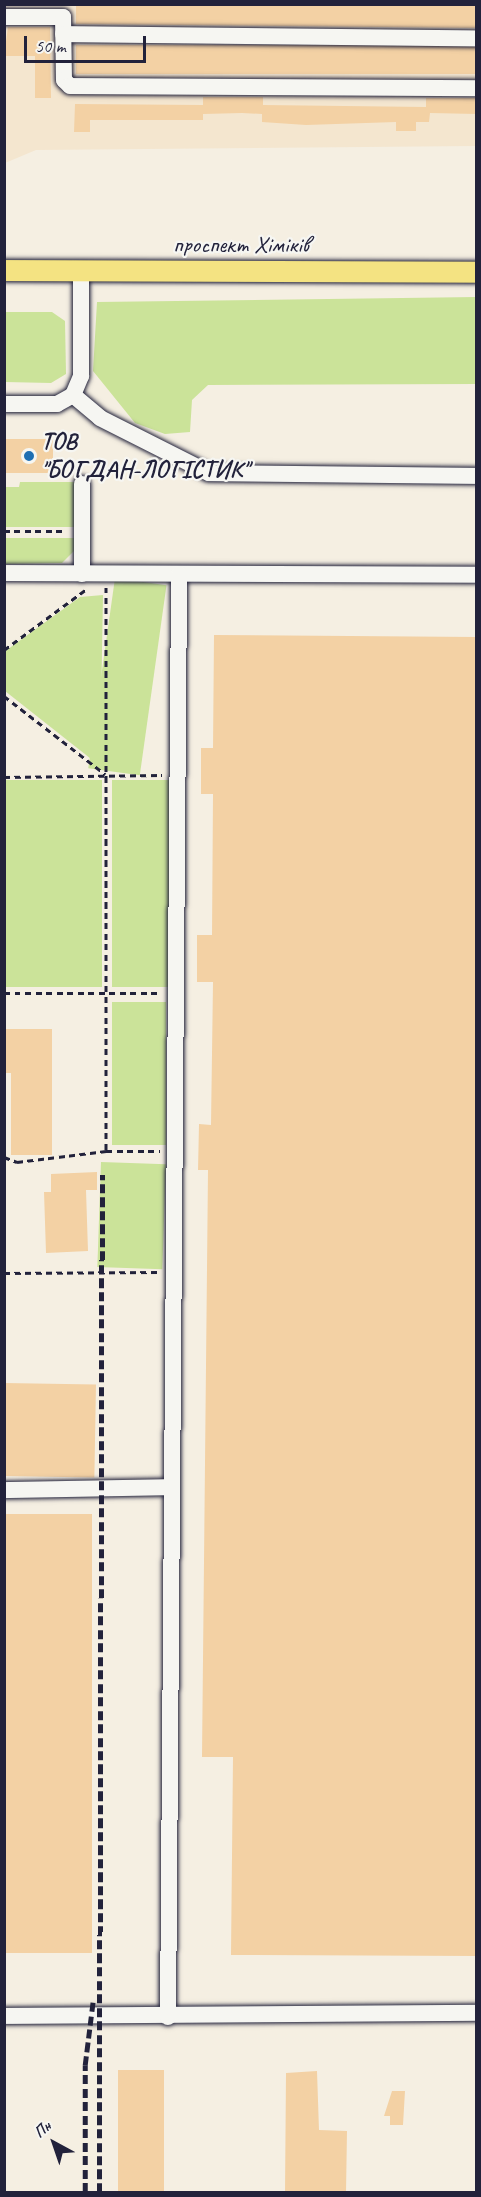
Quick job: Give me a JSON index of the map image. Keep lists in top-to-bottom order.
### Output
{
  "streets": {
    "main road": ["проспект Хіміків"]
  },
  "places": ["ТОВ \"БОГДАН-ЛОГІСТИК\""],
  "scale_bar": "50 m",
  "north": "top left"
}
